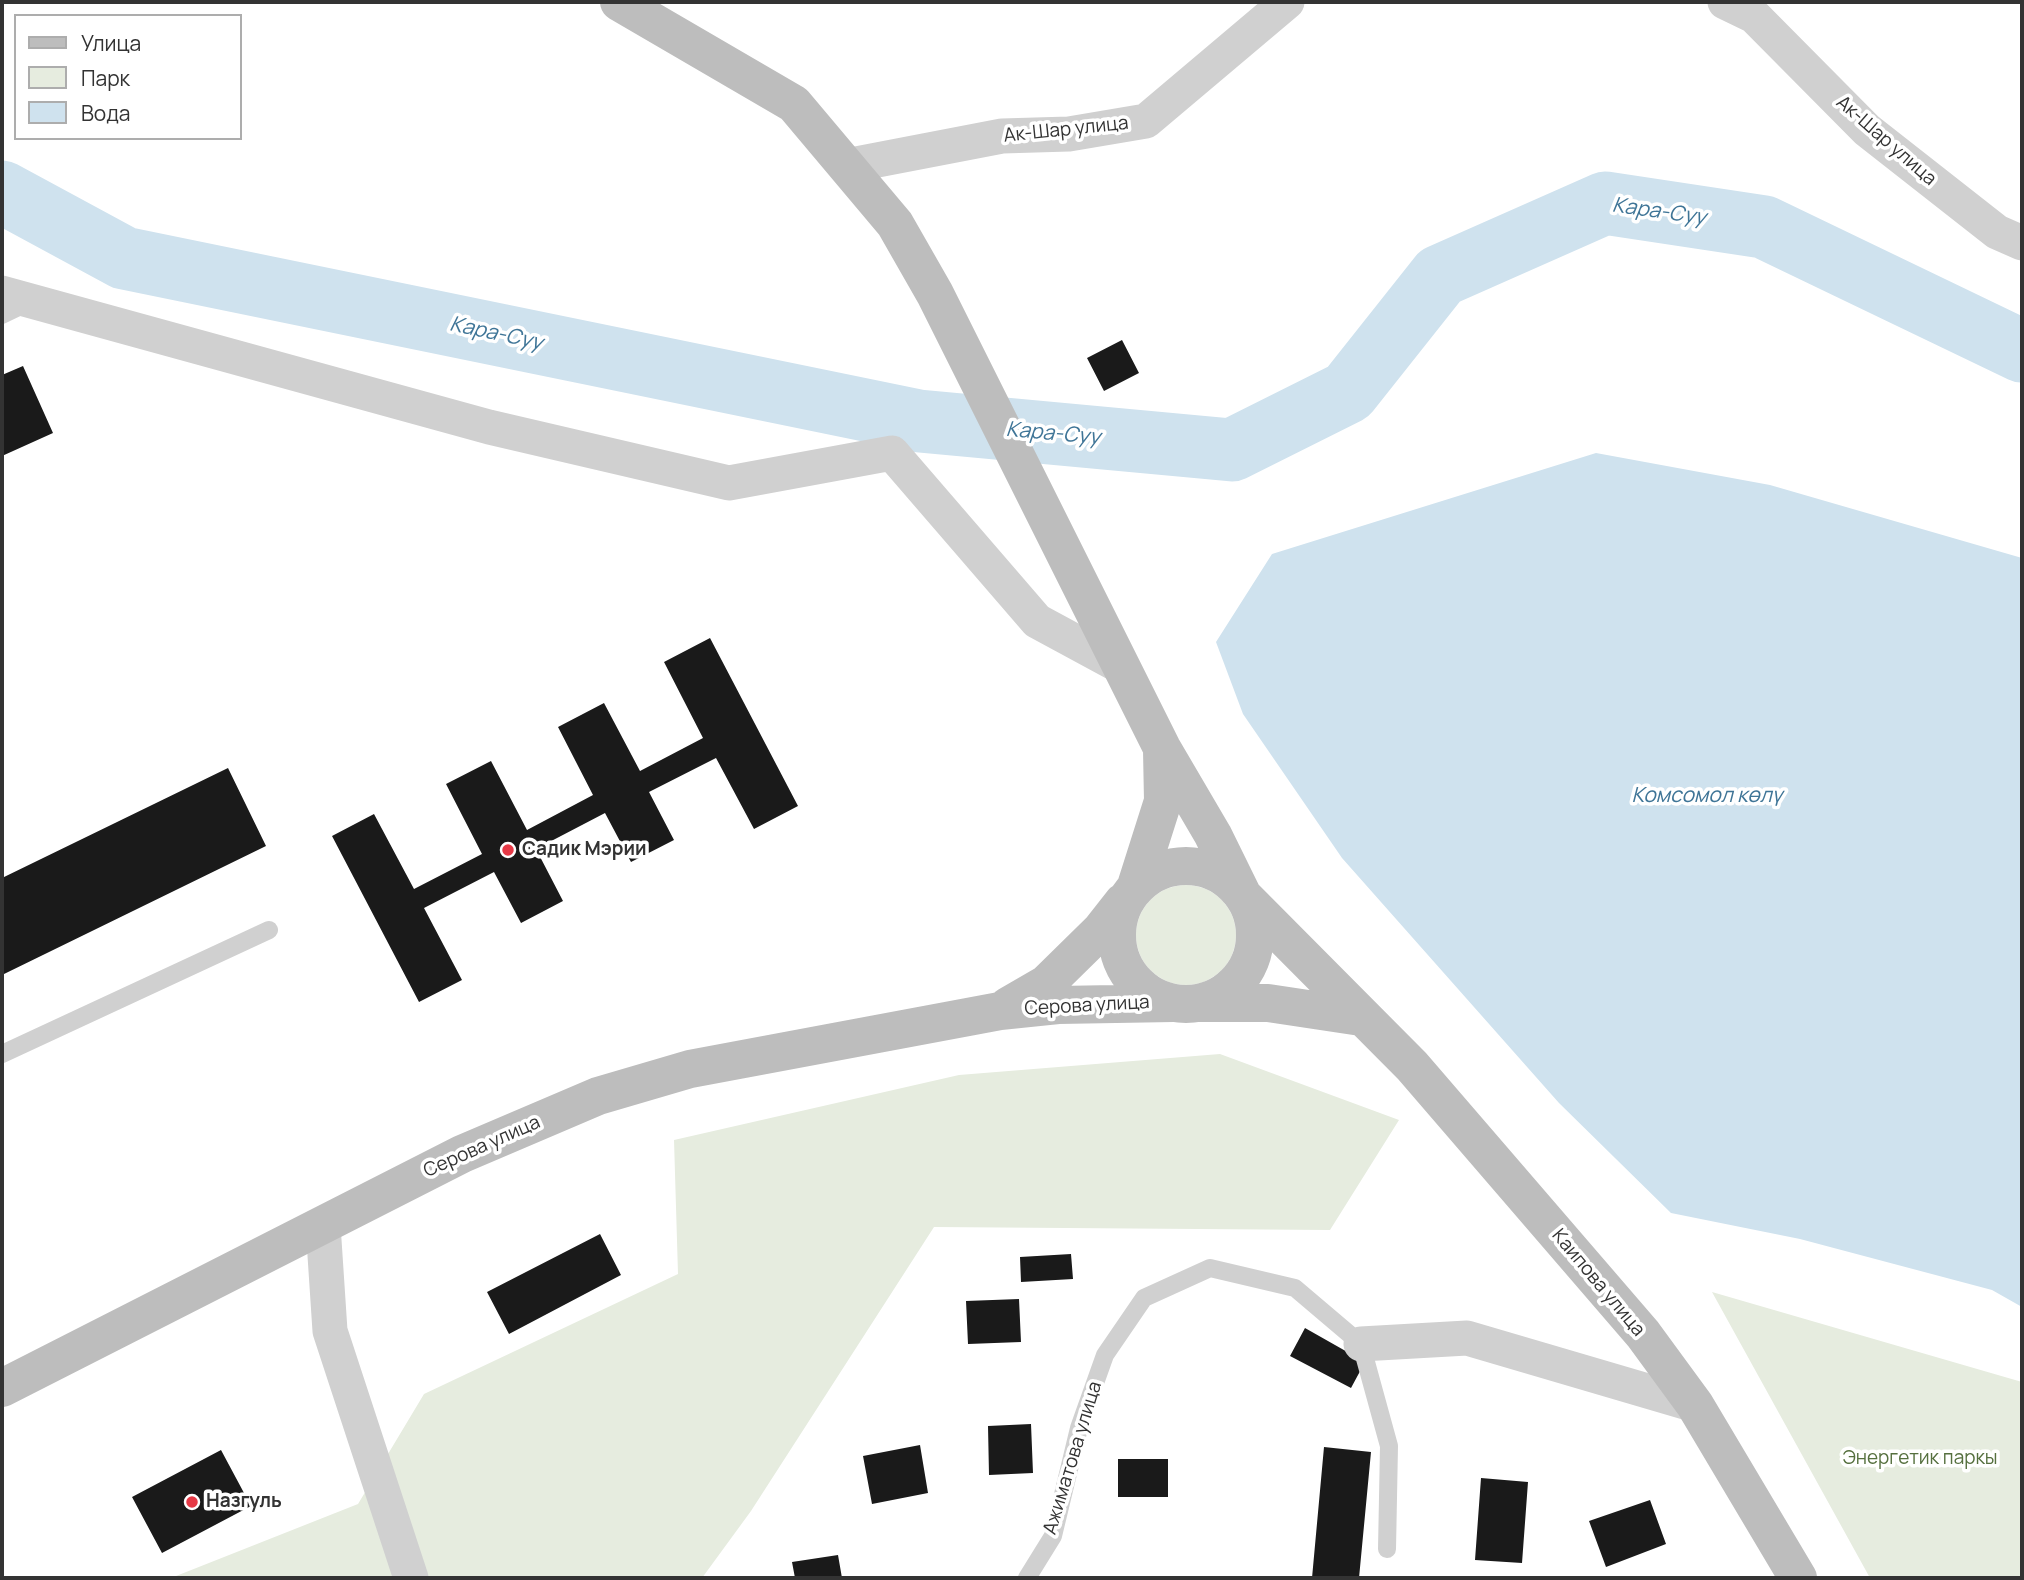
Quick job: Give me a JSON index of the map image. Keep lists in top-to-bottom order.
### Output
{
  "streets": {
    "main road": ["Серова улица", "Каипова улица"],
    "street": ["Ак-Шар улица"],
    "lane": ["Ажиматова улица"]
  },
  "crossings": [
    ["Серова улица", "Каипова улица"]
  ],
  "water": ["Кара-Суу", "Комсомол көлү"],
  "parks": ["Энергетик паркы"],
  "places": ["Садик Мэрии", "Назгуль"],
  "legend": ["Улица", "Парк", "Вода"]
}
